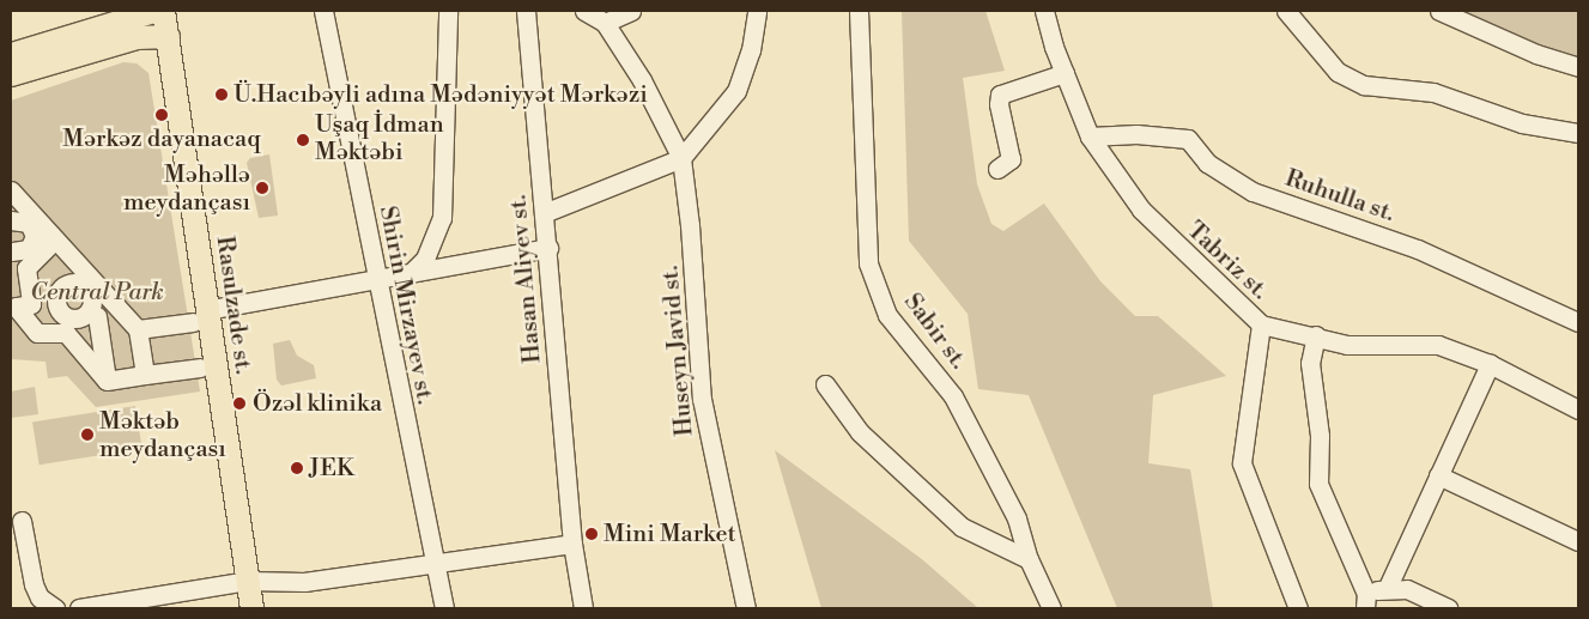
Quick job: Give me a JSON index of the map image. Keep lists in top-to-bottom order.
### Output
{
  "streets": {
    "main road": ["Rasulzade st."],
    "street": [
      "Ruhulla st.",
      "Tabriz st.",
      "Hasan Aliyev st.",
      "Shirin Mirzayev st.",
      "Sabir st.",
      "Huseyn Javid st."
    ]
  },
  "crossings": [
    ["Ruhulla st.", "Tabriz st."]
  ],
  "parks": ["Central Park"],
  "places": [
    "Ü.Hacıbəyli adına Mədəniyyət Mərkəzi",
    "Mərkəz dayanacaq",
    "Uşaq İdman Məktəbi",
    "Məhəllə meydançası",
    "Özəl klinika",
    "Məktəb meydançası",
    "JEK",
    "Mini Market"
  ]
}
